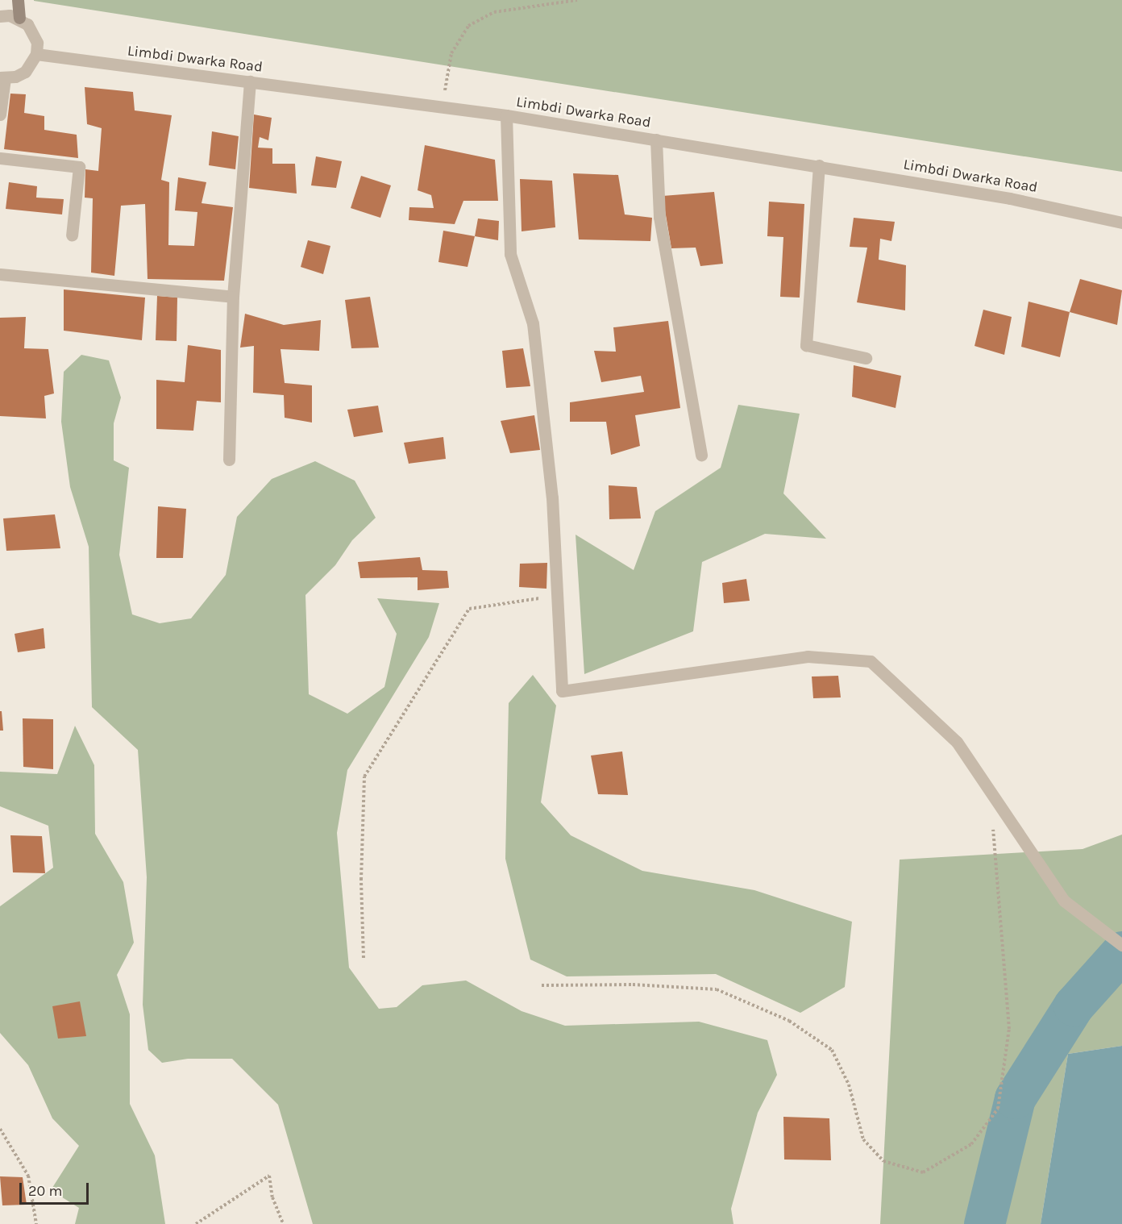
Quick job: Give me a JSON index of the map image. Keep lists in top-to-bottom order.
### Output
{
  "streets": {
    "street": ["Limbdi Dwarka Road"]
  },
  "scale_bar": "20 m"
}
